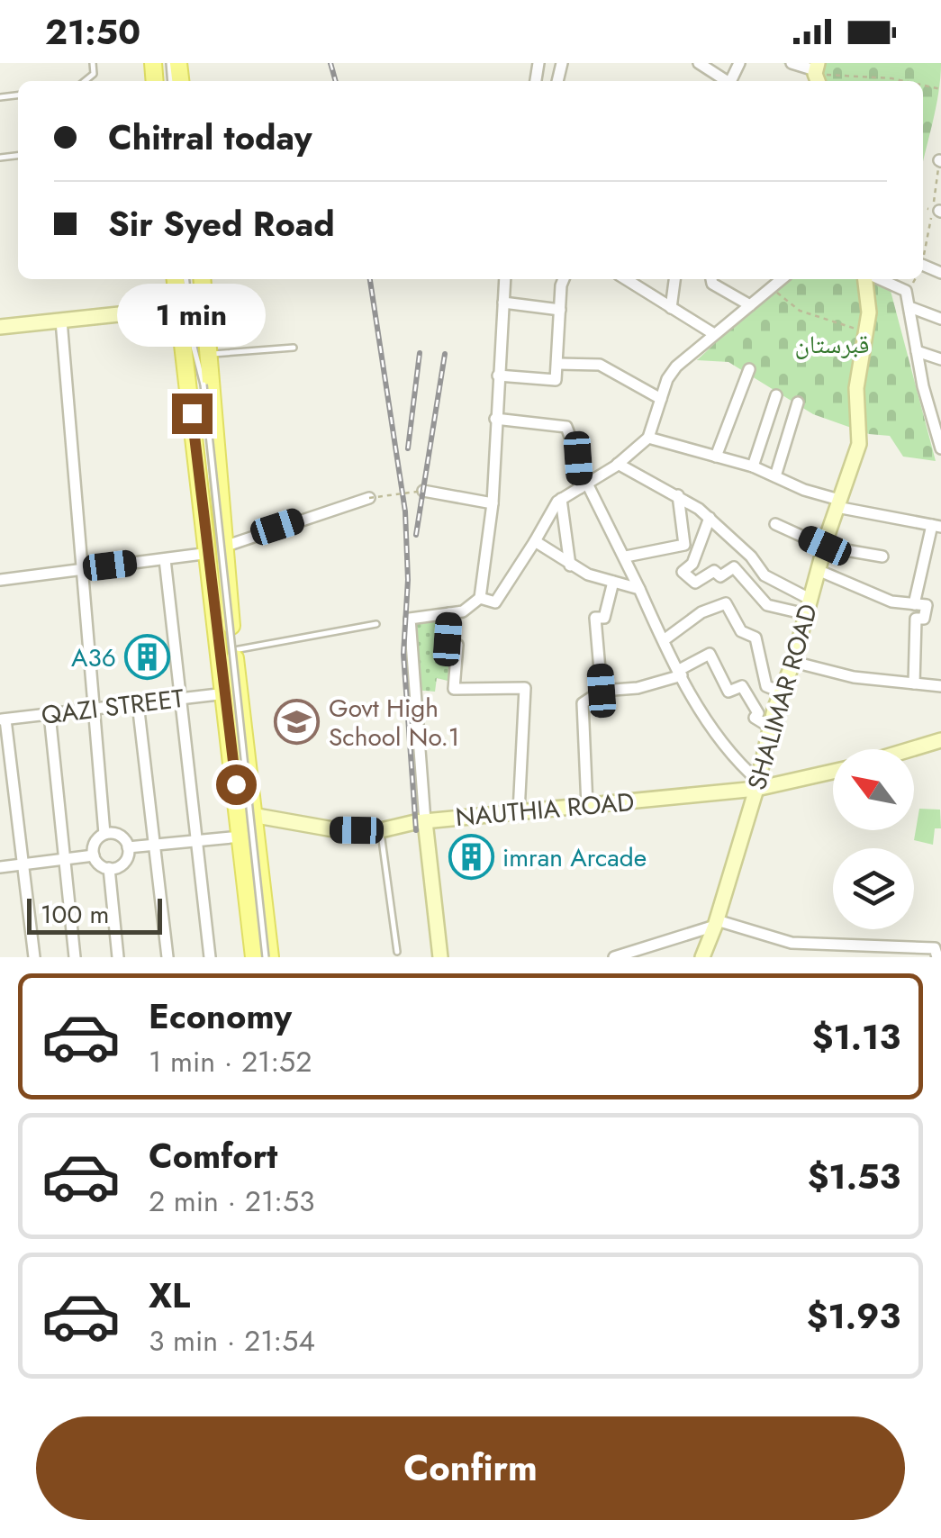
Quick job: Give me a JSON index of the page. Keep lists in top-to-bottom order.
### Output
{
  "streets": {
    "street": ["SHALIMAR ROAD", "QAZI STREET", "NAUTHIA ROAD"]
  },
  "crossings": [
    ["SHALIMAR ROAD", "NAUTHIA ROAD"]
  ],
  "parks": ["قبرستان"],
  "places": {
    "building": ["A36", "imran Arcade"],
    "school or university": ["Govt High School No.1"]
  },
  "scale_bar": "100 m",
  "north": "top left",
  "page": {
    "status": "21:50",
    "banner": ["Chitral today", "Sir Syed Road"],
    "bubble": "1 min",
    "scale": "100 m",
    "list": [
      {
        "name": "Economy",
        "note": "1 min · 21:52",
        "value": "$1.13"
      },
      {
        "name": "Comfort",
        "note": "2 min · 21:53",
        "value": "$1.53"
      },
      {
        "name": "XL",
        "note": "3 min · 21:54",
        "value": "$1.93"
      }
    ],
    "buttons": "Confirm"
  }
}
